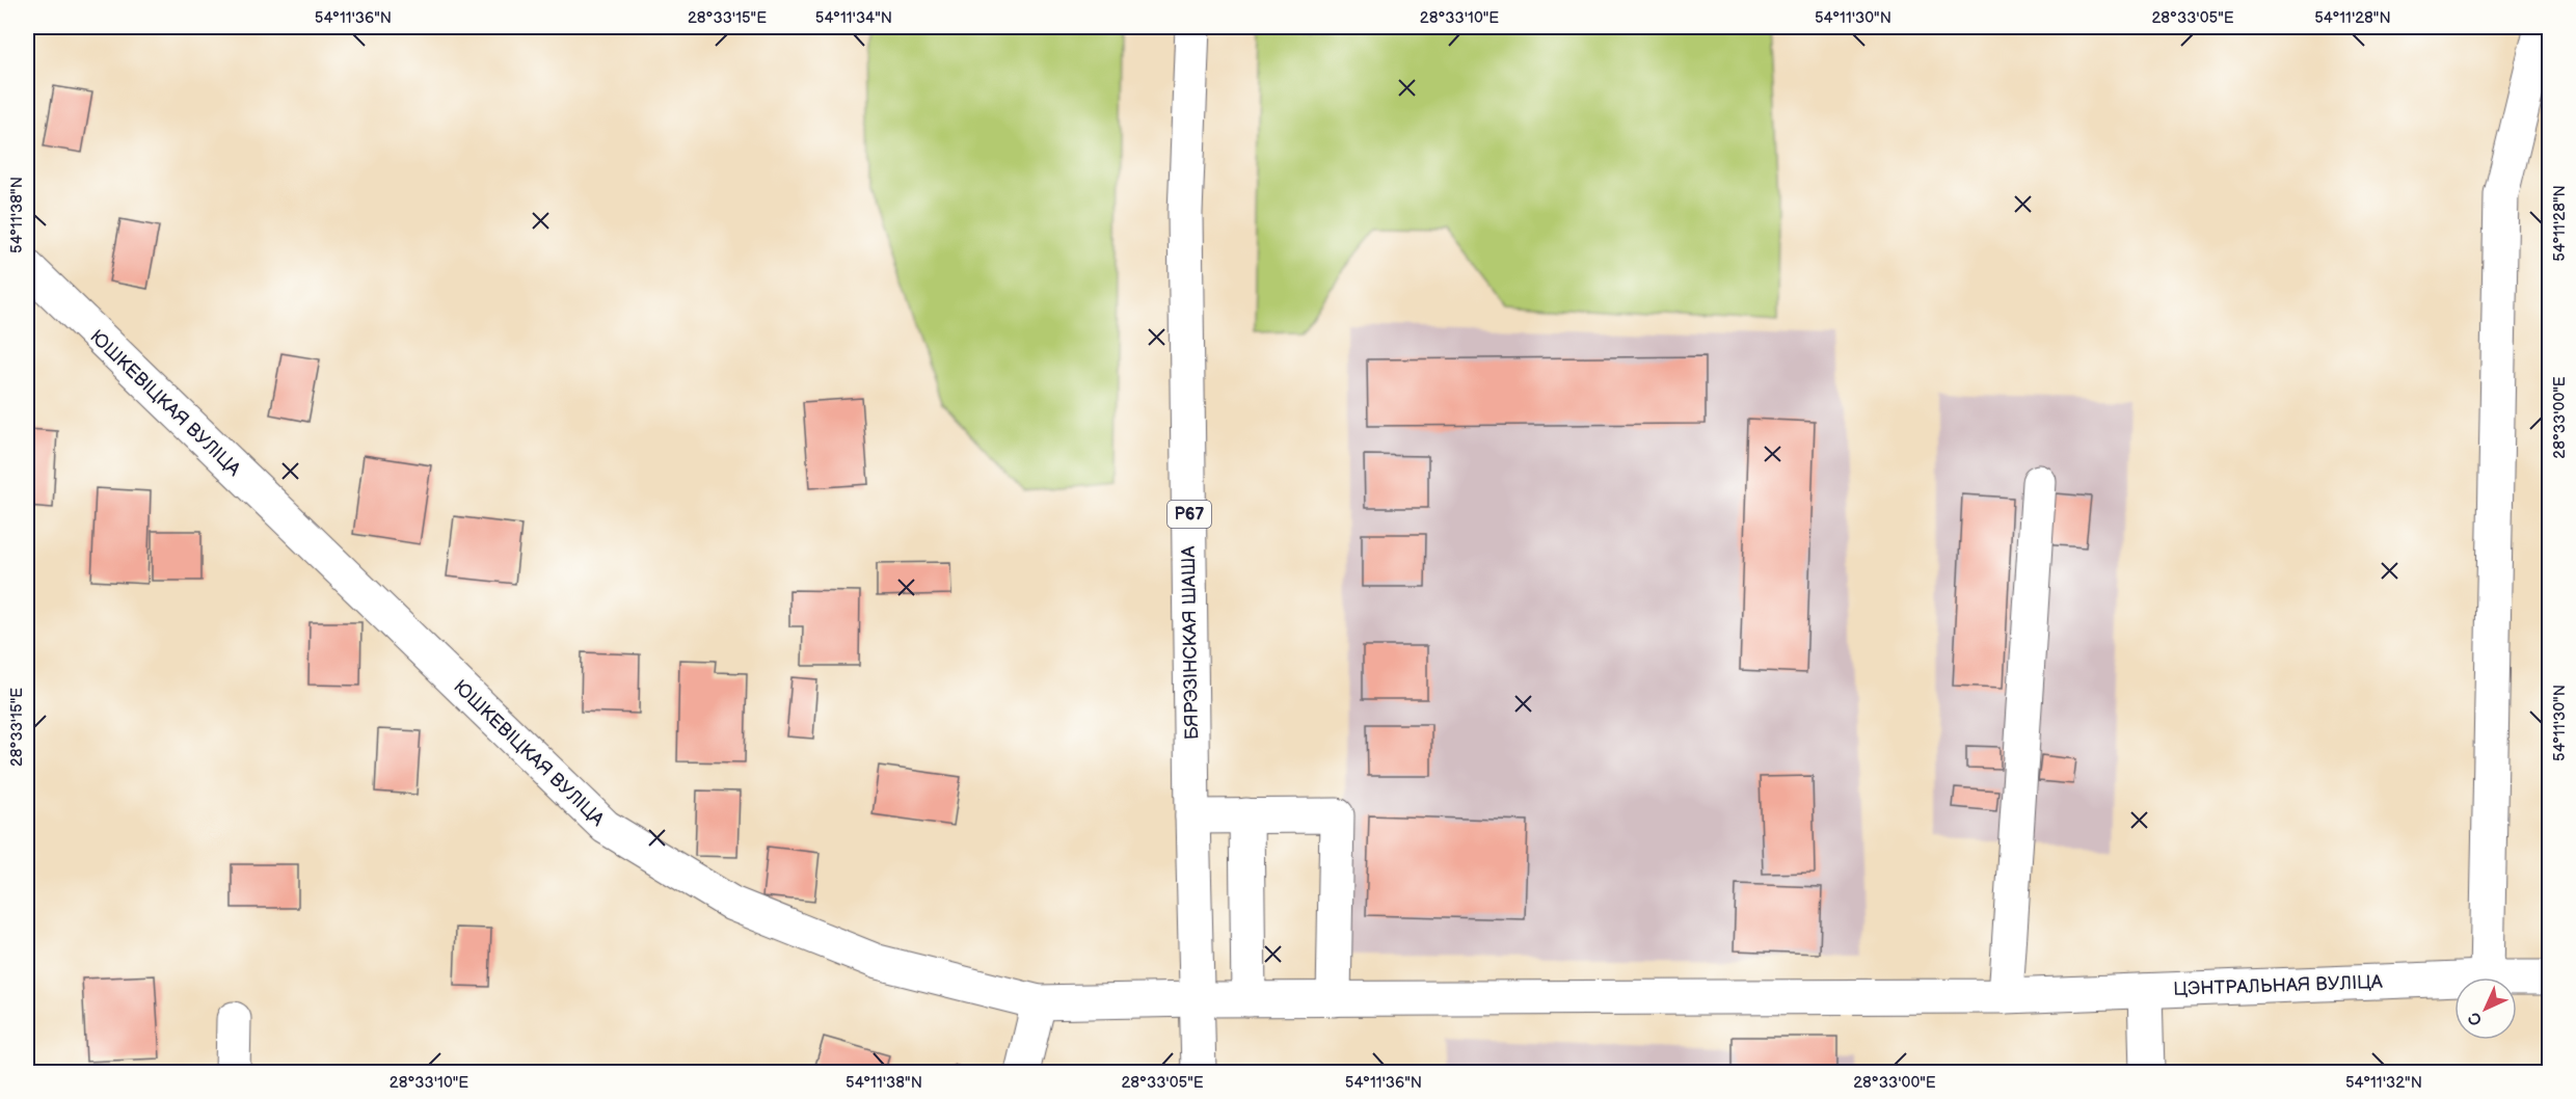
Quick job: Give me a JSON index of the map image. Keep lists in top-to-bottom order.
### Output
{
  "streets": {
    "street": [
      "ЮШКЕВІЦКАЯ ВУЛІЦА",
      "Р67",
      "БЯРЭЗІНСКАЯ ШАША",
      "ЦЭНТРАЛЬНАЯ ВУЛІЦА"
    ]
  },
  "crossings": [
    ["ЮШКЕВІЦКАЯ ВУЛІЦА", "БЯРЭЗІНСКАЯ ШАША"],
    ["ЮШКЕВІЦКАЯ ВУЛІЦА", "ЦЭНТРАЛЬНАЯ ВУЛІЦА"]
  ],
  "north": "bottom left",
  "coordinates": [
    "54°11'36\"N",
    "28°33'15\"E",
    "54°11'34\"N",
    "28°33'10\"E",
    "54°11'30\"N",
    "28°33'05\"E",
    "54°11'28\"N",
    "54°11'38\"N",
    "28°33'00\"E",
    "54°11'32\"N"
  ]
}
